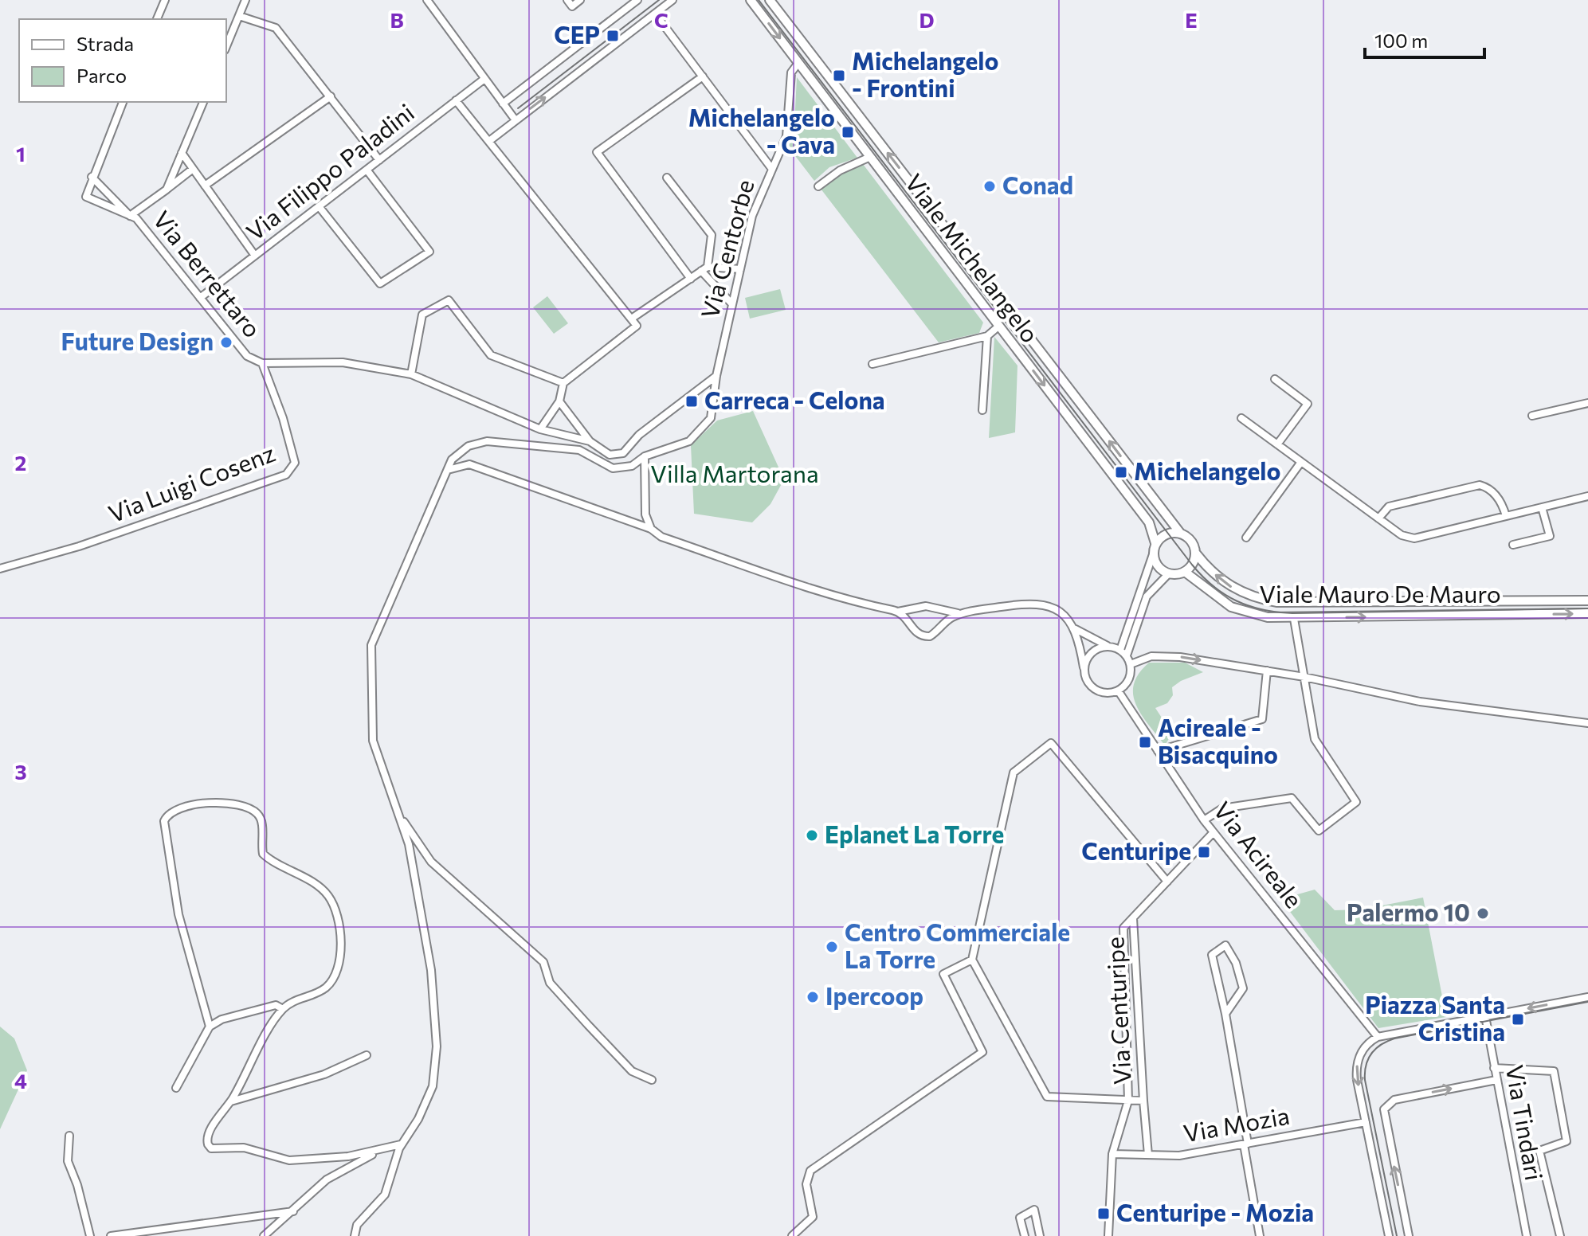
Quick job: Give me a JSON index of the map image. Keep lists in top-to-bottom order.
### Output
{
  "streets": {
    "street": [
      "Via Filippo Paladini",
      "Via Centorbe",
      "Viale Michelangelo",
      "Via Berrettaro",
      "Via Luigi Cosenz",
      "Viale Mauro De Mauro",
      "Via Acireale",
      "Via Centuripe",
      "Via Tindari",
      "Via Mozia"
    ]
  },
  "crossings": [
    ["Via Filippo Paladini", "Via Berrettaro"],
    ["Via Centorbe", "Viale Michelangelo"],
    ["Viale Michelangelo", "Viale Mauro De Mauro"],
    ["Via Berrettaro", "Via Luigi Cosenz"],
    ["Via Centuripe", "Via Mozia"]
  ],
  "parks": ["Villa Martorana"],
  "places": {
    "transit": [
      "CEP",
      "Michelangelo - Frontini",
      "Michelangelo - Cava",
      "Carreca - Celona",
      "Michelangelo",
      "Acireale - Bisacquino",
      "Centuripe",
      "Piazza Santa Cristina",
      "Centuripe - Mozia"
    ],
    "other": [
      "Conad",
      "Future Design",
      "Eplanet La Torre",
      "Palermo 10",
      "Centro Commerciale La Torre",
      "Ipercoop"
    ]
  },
  "legend": ["Strada", "Parco"],
  "scale_bar": "100 m",
  "grid": {
    "columns": [
      "B",
      "C",
      "D",
      "E"
    ],
    "rows": [
      "1",
      "2",
      "3",
      "4"
    ]
  }
}
